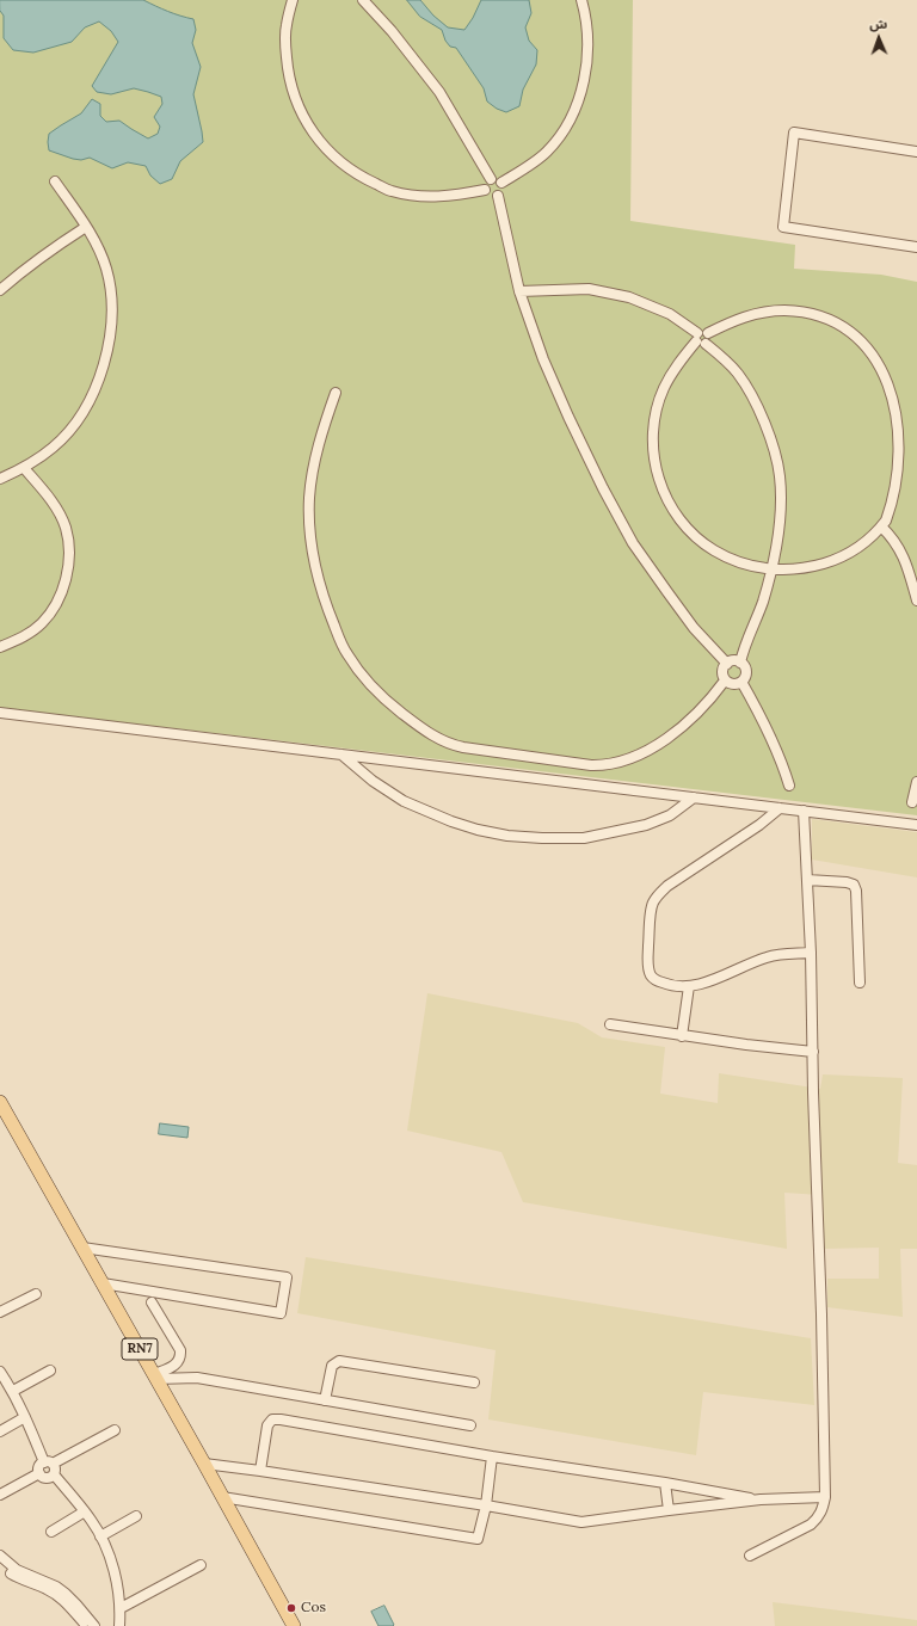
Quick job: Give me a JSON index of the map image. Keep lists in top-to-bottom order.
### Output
{
  "streets": {
    "main road": ["RN7"]
  },
  "places": ["Cos"],
  "north": "top"
}
